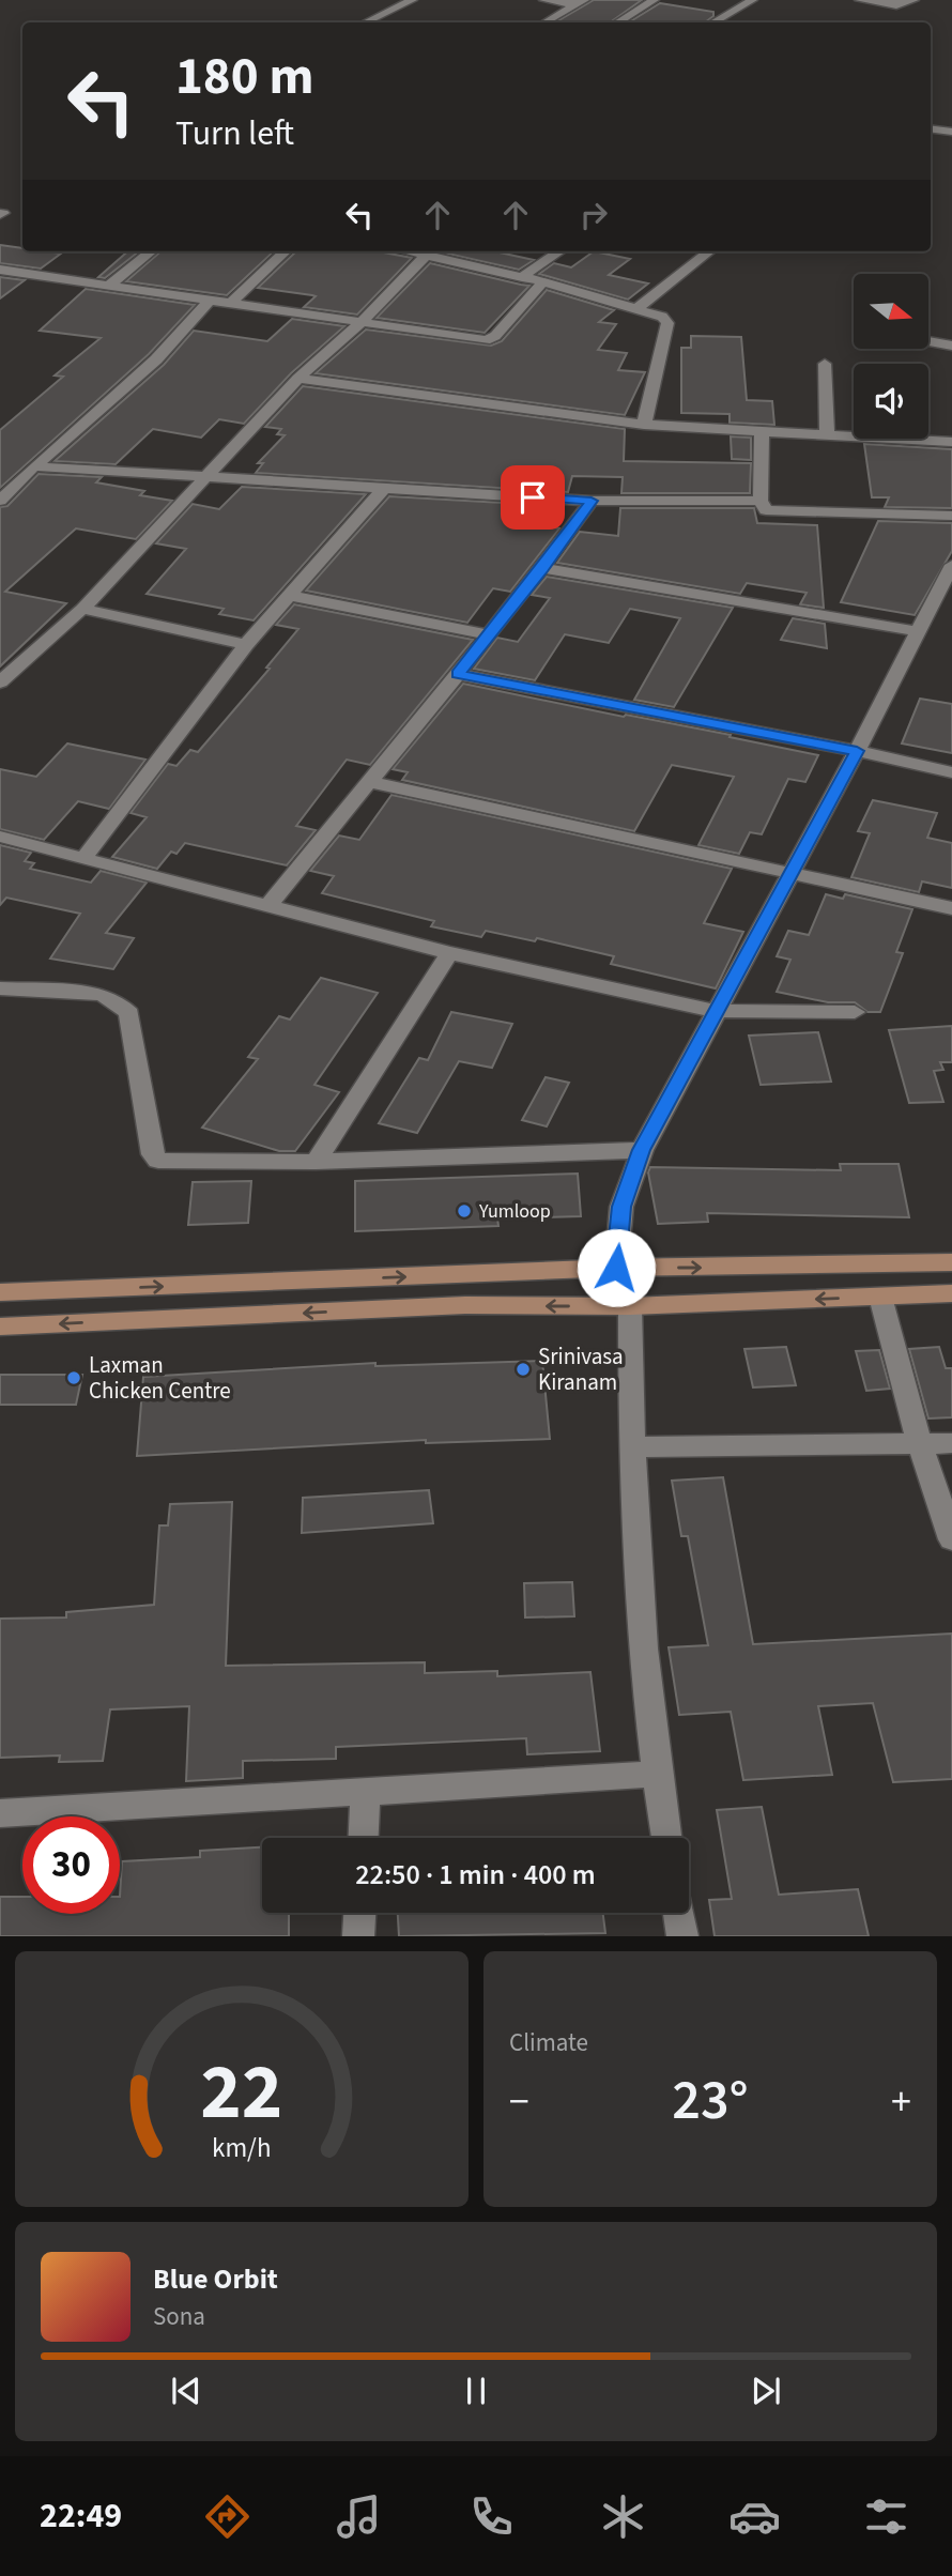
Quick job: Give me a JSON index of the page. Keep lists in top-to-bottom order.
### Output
{
  "places": ["Yumloop", "Srinivasa Kiranam", "Laxman Chicken Centre"],
  "north": "right",
  "page": {
    "turn": ["180 m", "Turn left"],
    "limit": "30",
    "trip": "22:50 · 1 min · 400 m",
    "tile": "Climate",
    "heat": ["−", "23°", "+"],
    "song": ["Blue Orbit", "Sona"],
    "tabs": "22:49",
    "gauge": ["22", "km/h"]
  }
}
